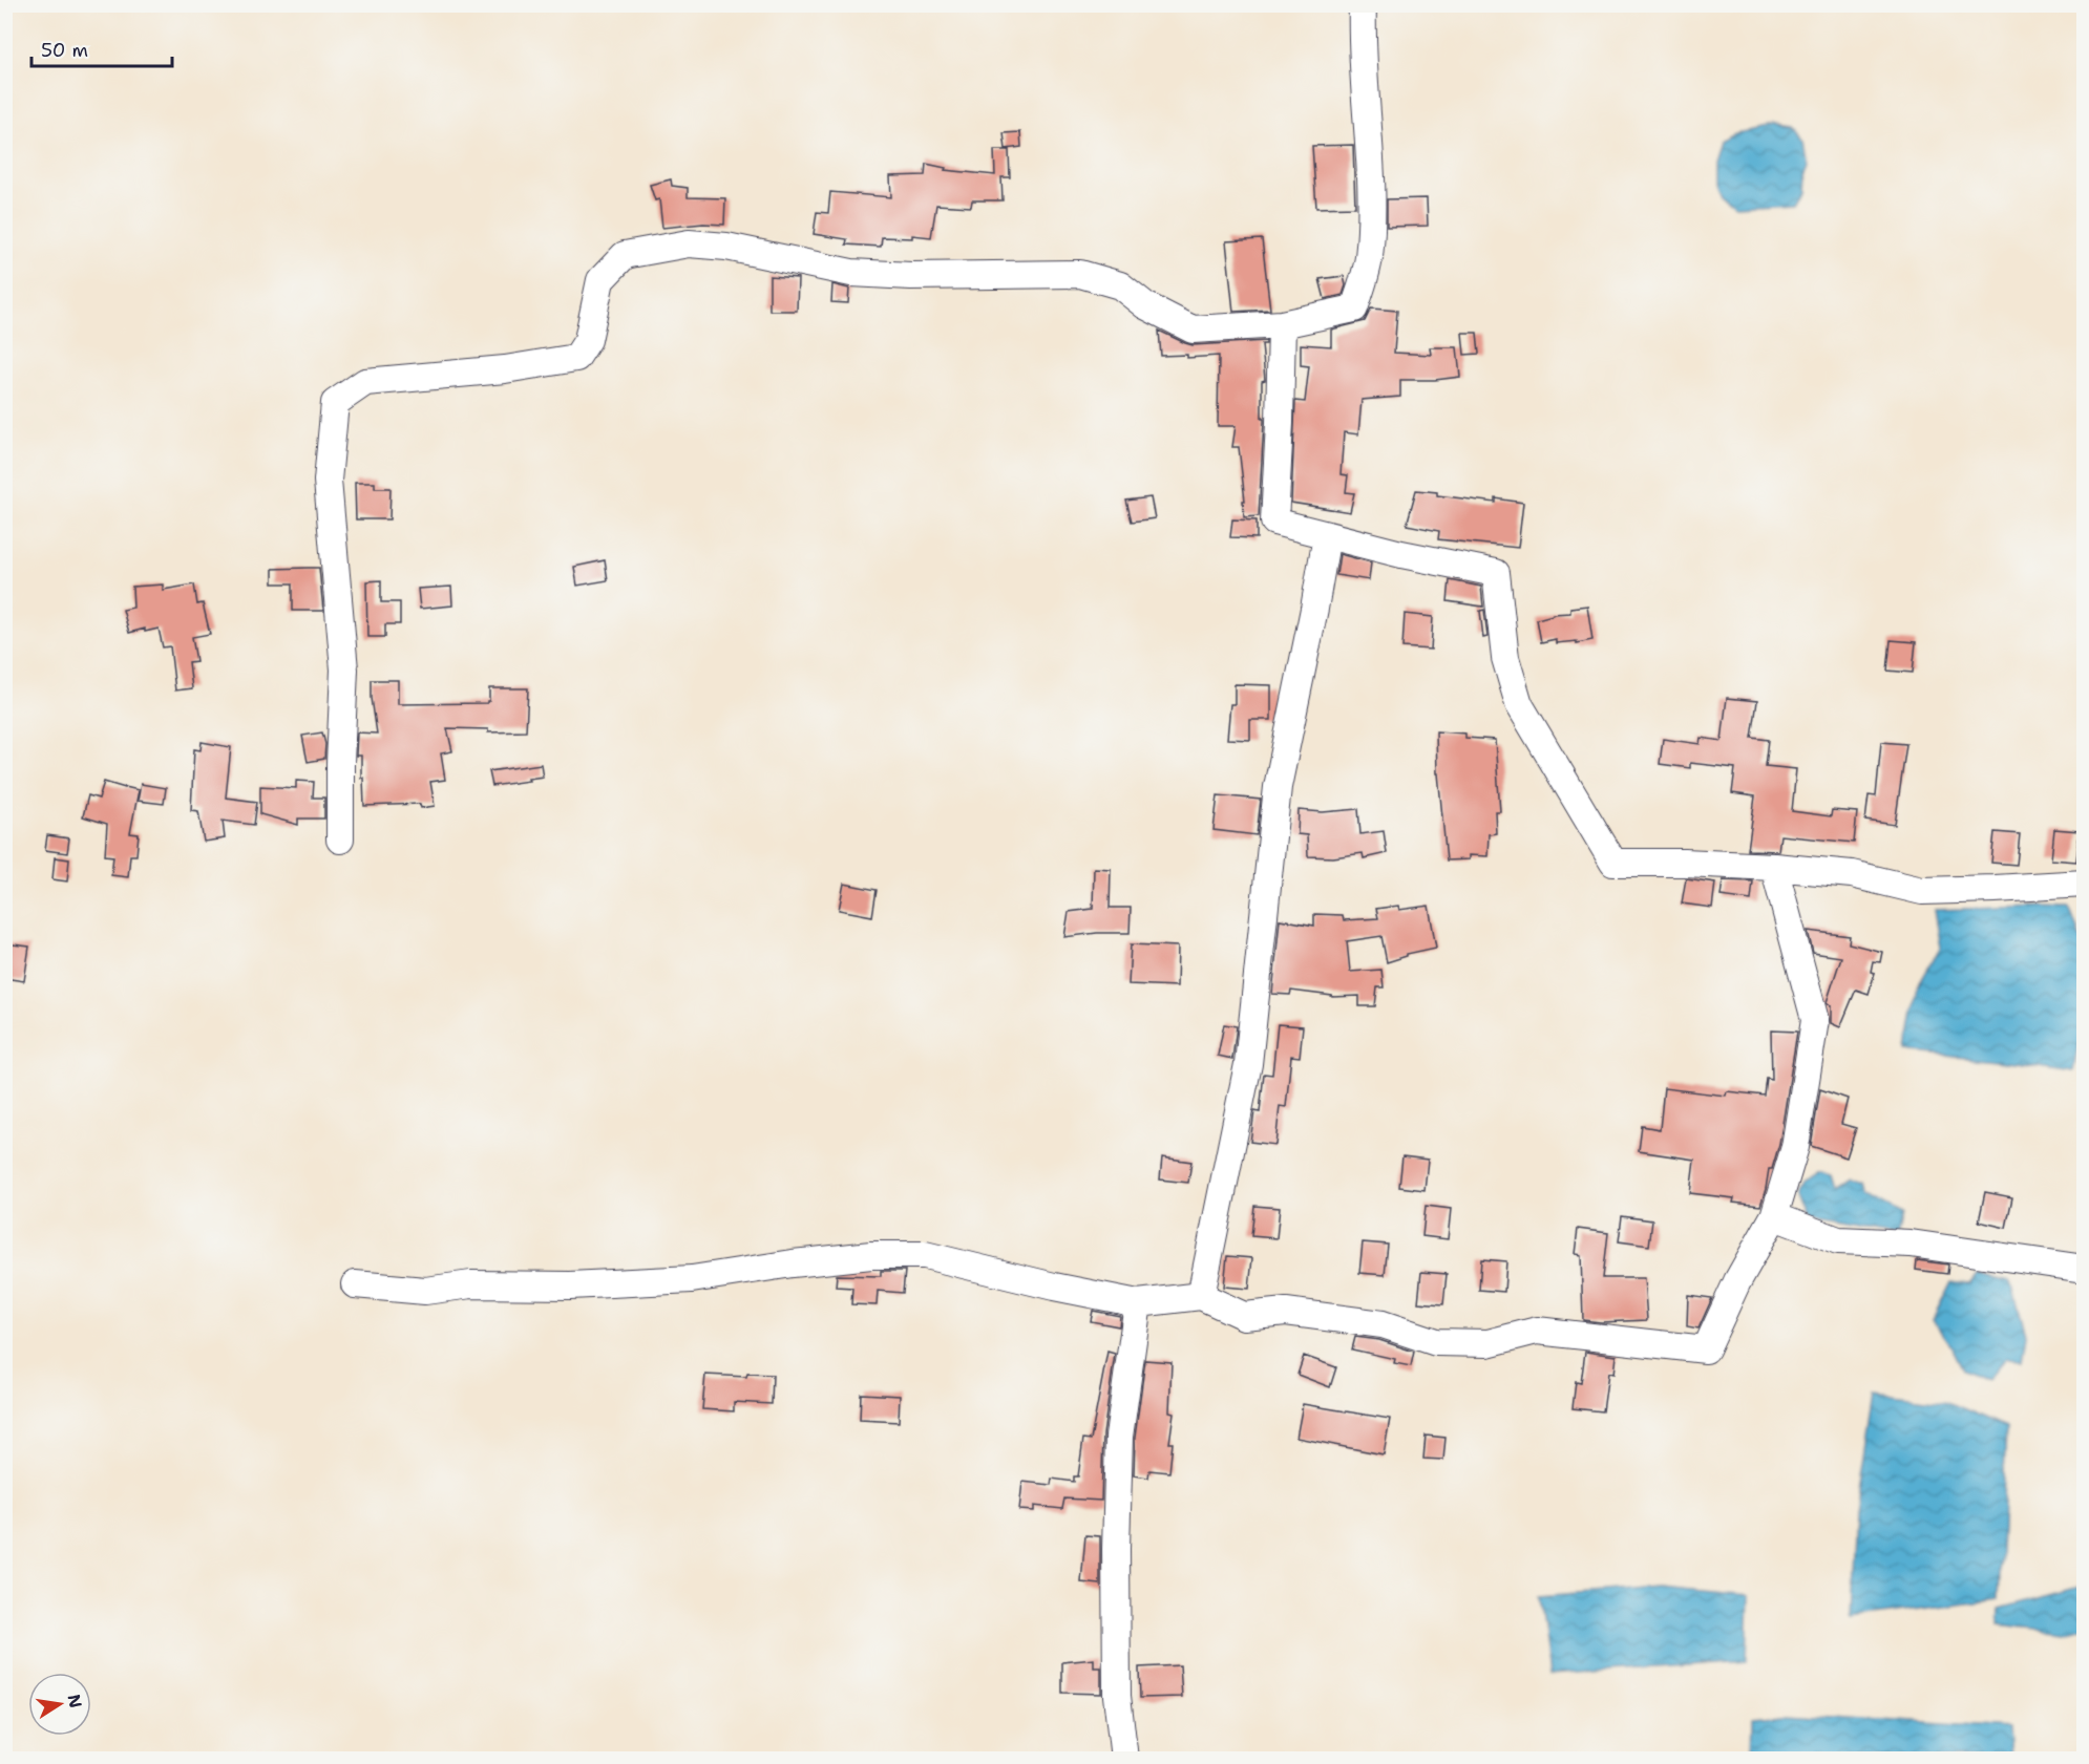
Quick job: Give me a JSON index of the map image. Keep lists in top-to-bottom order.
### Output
{
  "scale_bar": "50 m",
  "north": "right"
}
